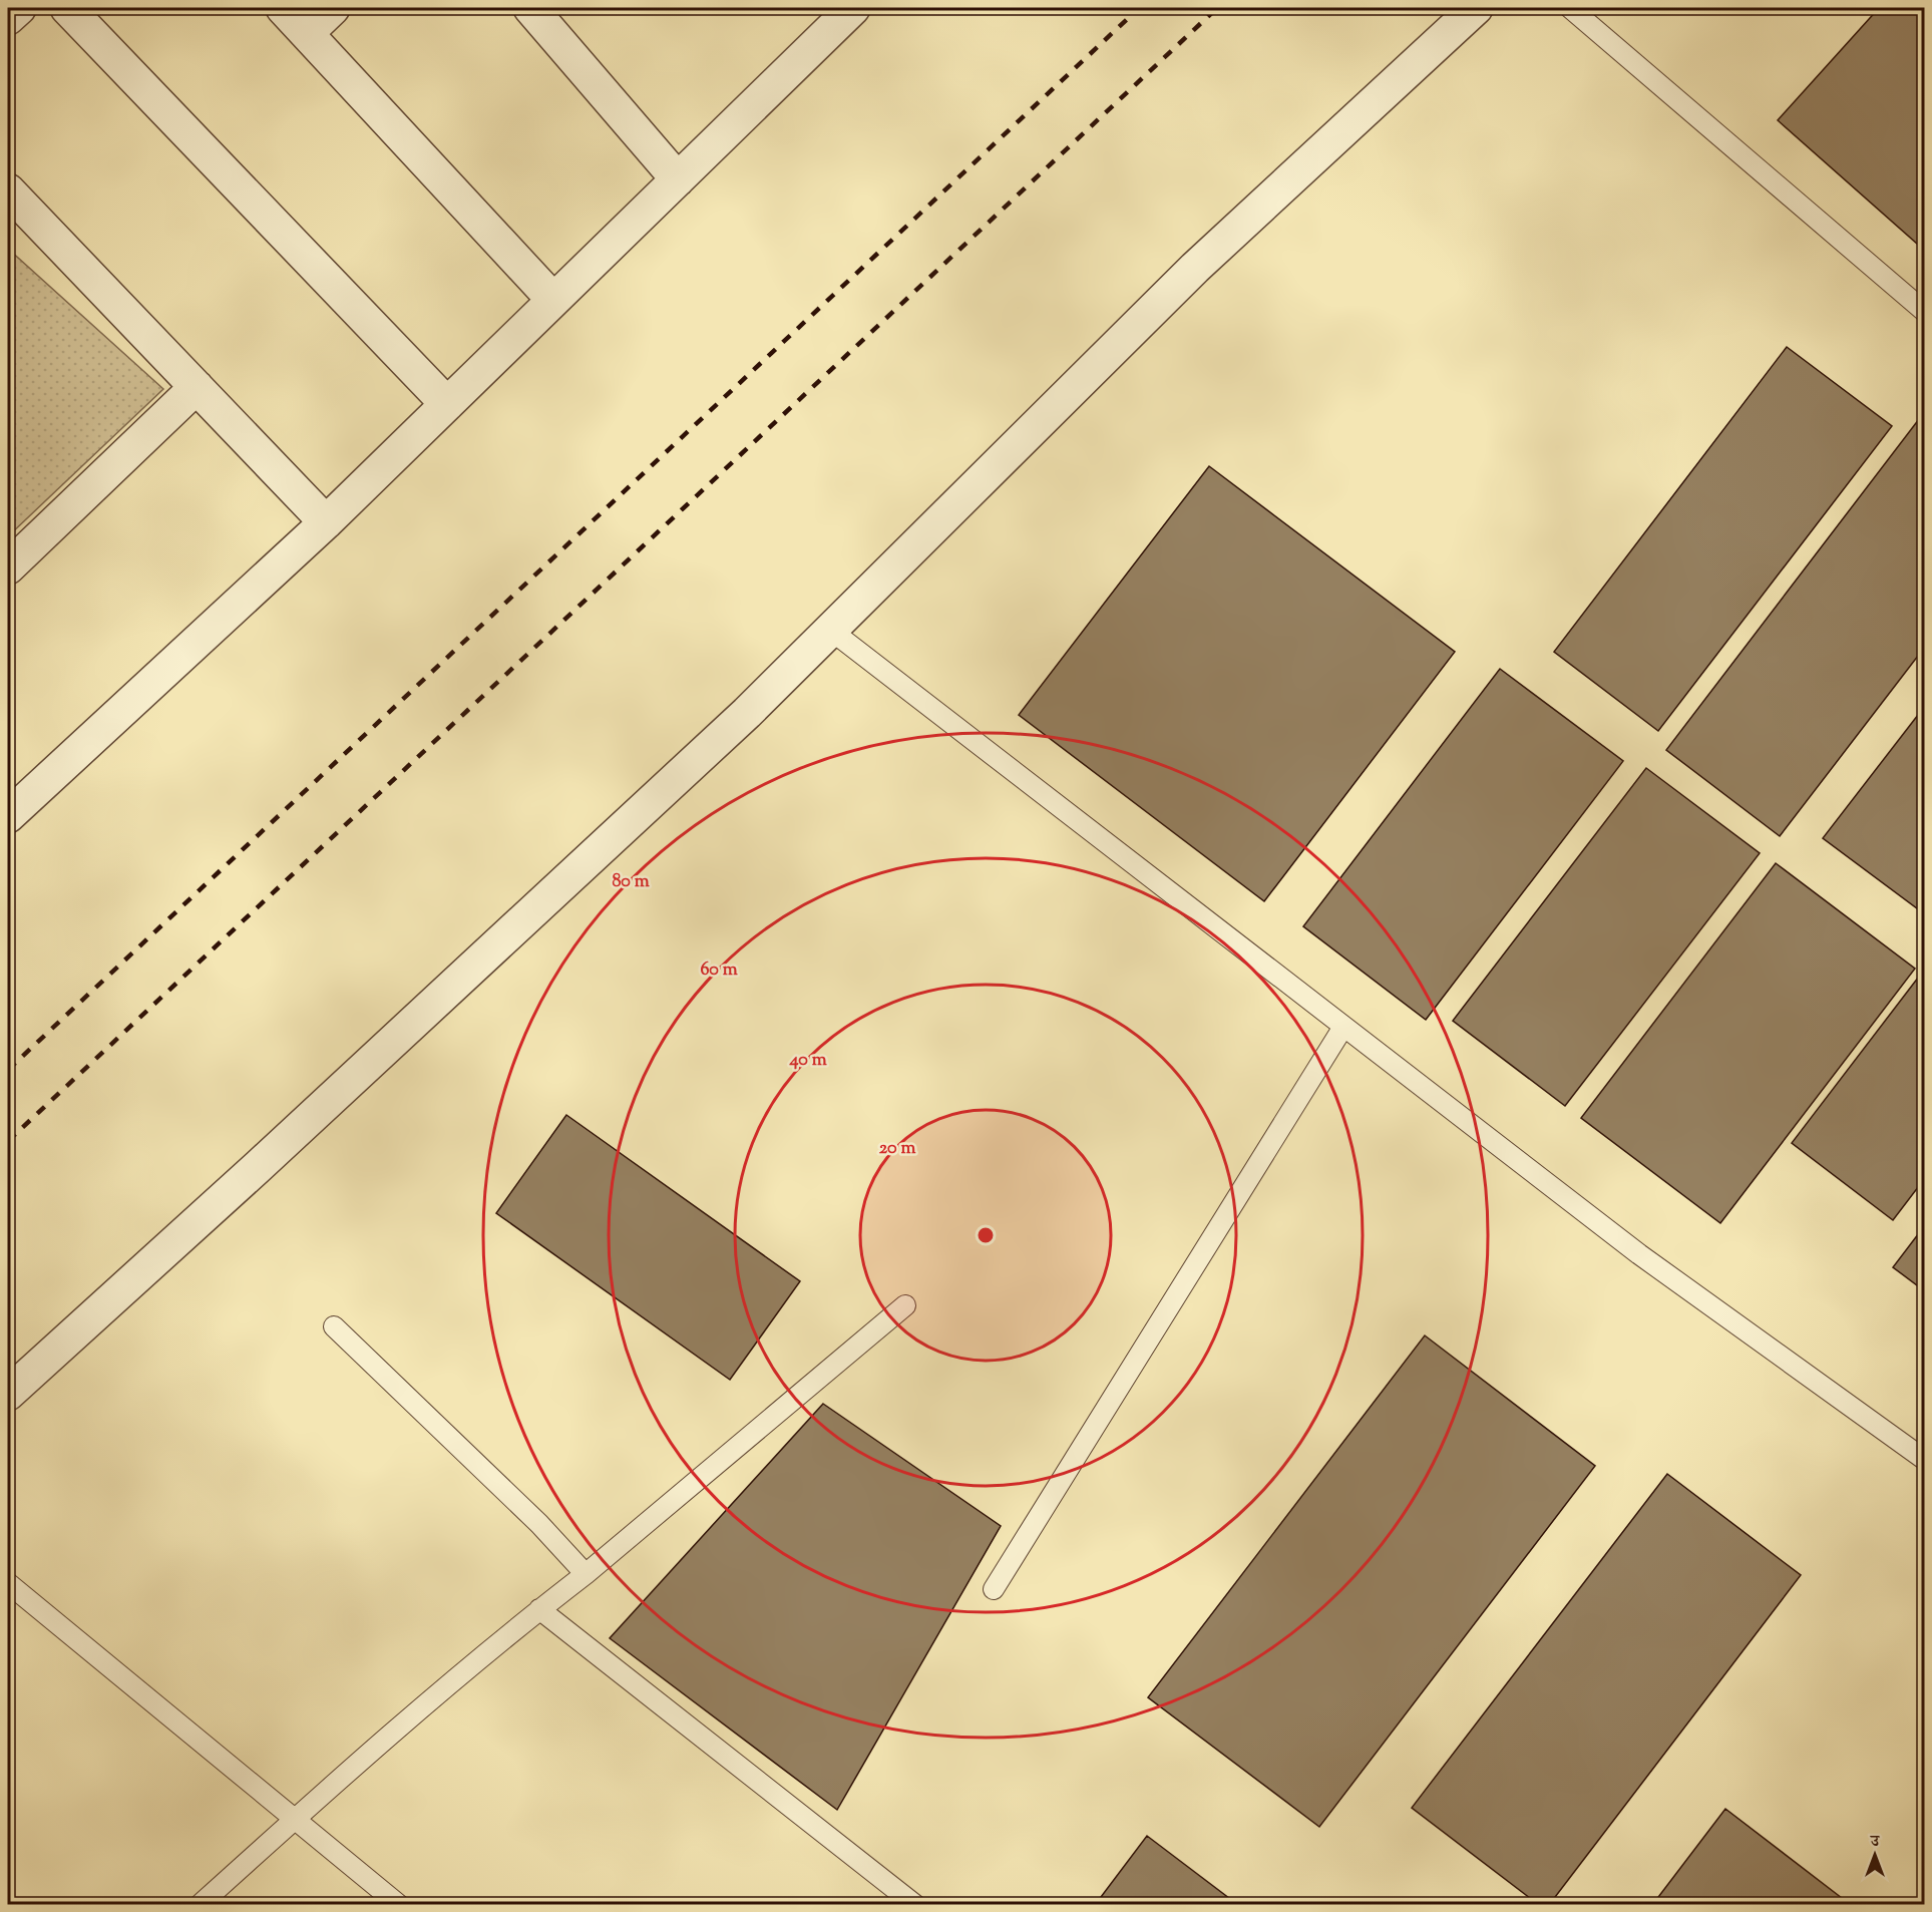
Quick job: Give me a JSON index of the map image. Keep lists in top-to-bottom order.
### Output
{
  "north": "top",
  "rings": [
    "80 m",
    "60 m",
    "40 m",
    "20 m"
  ]
}
